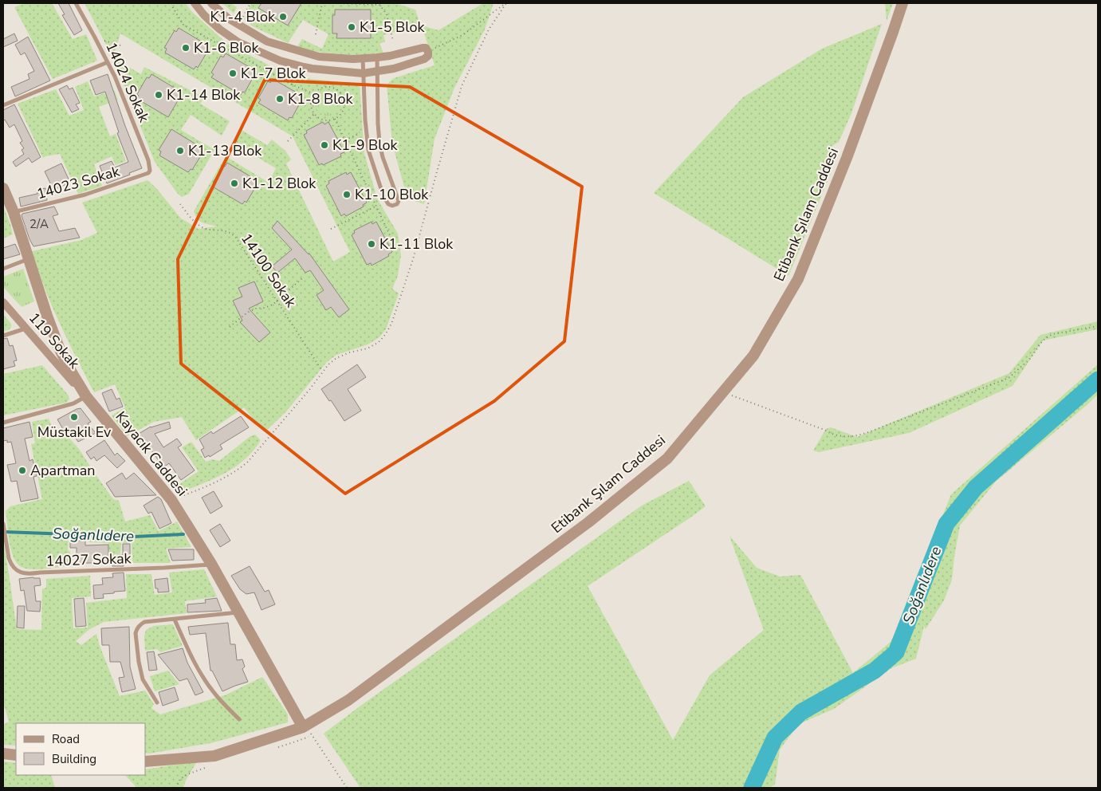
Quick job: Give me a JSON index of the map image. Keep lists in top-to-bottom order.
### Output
{
  "streets": {
    "street": ["Etibank Şılam Caddesi", "119 Sokak", "Kayacık Caddesi"],
    "lane": ["14024 Sokak", "14023 Sokak", "14027 Sokak"],
    "path": ["14100 Sokak"]
  },
  "crossings": [
    ["14024 Sokak", "14023 Sokak"],
    ["14023 Sokak", "Kayacık Caddesi"],
    ["Etibank Şılam Caddesi", "Kayacık Caddesi"],
    ["119 Sokak", "Kayacık Caddesi"],
    ["Kayacık Caddesi", "14027 Sokak"]
  ],
  "water": ["Soğanlıdere"],
  "places": [
    "K1-4 Blok",
    "K1-5 Blok",
    "K1-6 Blok",
    "K1-7 Blok",
    "K1-14 Blok",
    "K1-8 Blok",
    "K1-9 Blok",
    "K1-13 Blok",
    "K1-12 Blok",
    "K1-10 Blok",
    "K1-11 Blok",
    "Müstakil Ev",
    "Apartman"
  ],
  "house_numbers": ["2/A"],
  "legend": ["Road", "Building"]
}
